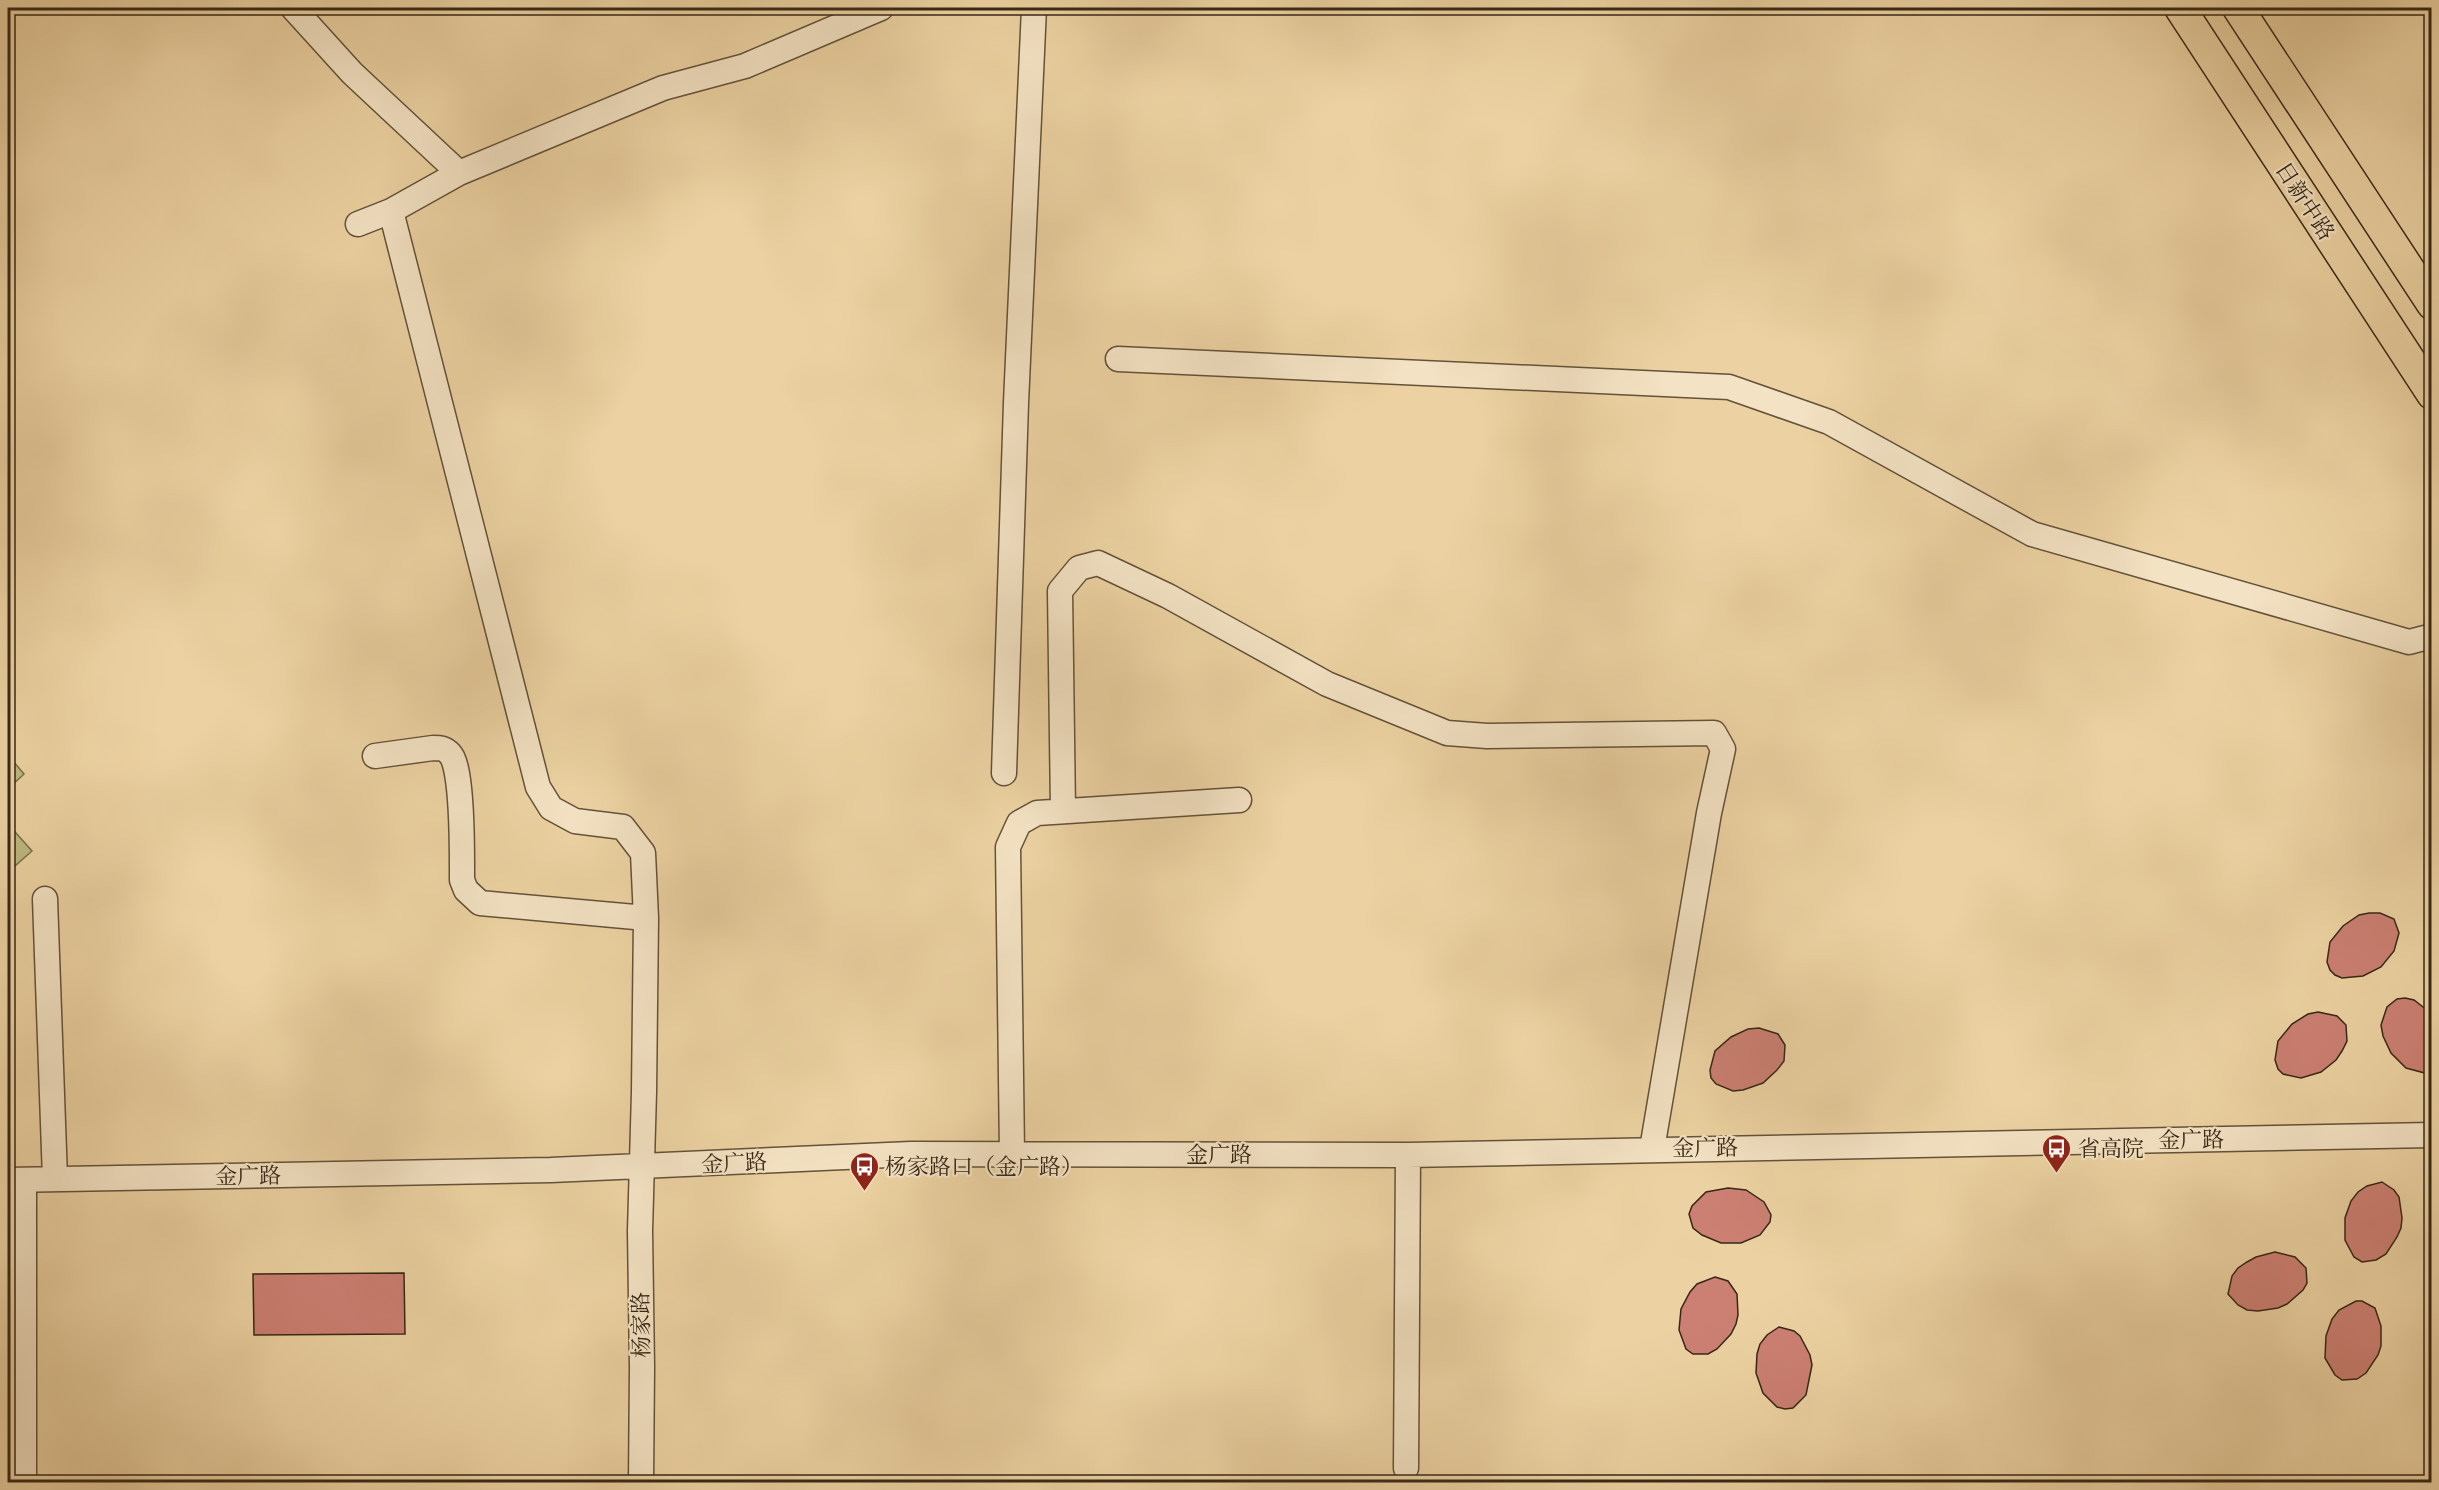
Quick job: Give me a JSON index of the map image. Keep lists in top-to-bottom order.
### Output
{
  "streets": {
    "main road": ["日新中路"],
    "street": ["金广路", "杨家路"]
  },
  "crossings": [
    ["金广路", "杨家路"]
  ],
  "places": {
    "bus stop": ["省高院", "杨家路口（金广路）"]
  }
}
